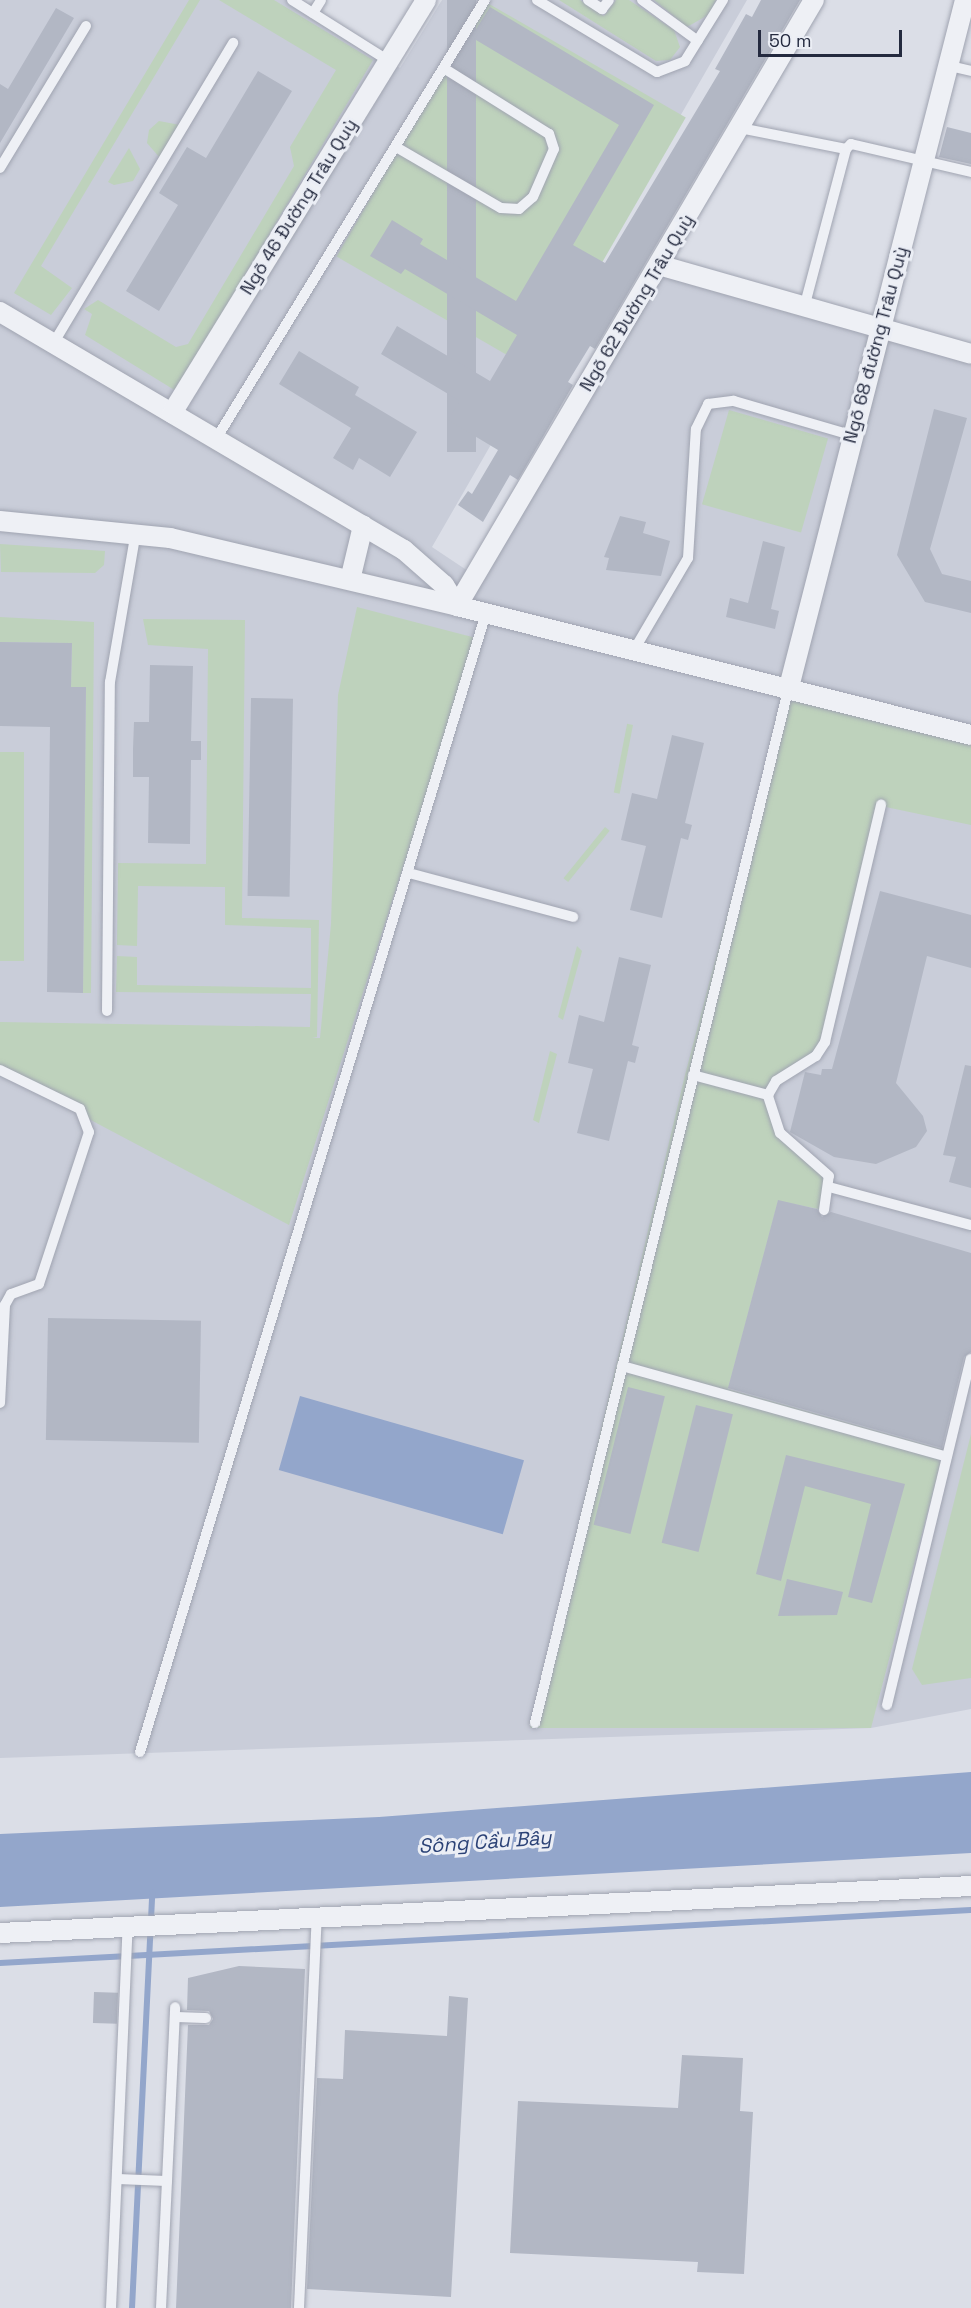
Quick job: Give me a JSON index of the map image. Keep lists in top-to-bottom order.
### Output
{
  "streets": {
    "street": ["Ngõ 46 Đường Trâu Quỳ", "Ngõ 62 Đường Trâu Quỳ", "Ngõ 68 đường Trâu Quỳ"]
  },
  "water": ["Sông Cầu Bây"],
  "scale_bar": "50 m"
}
